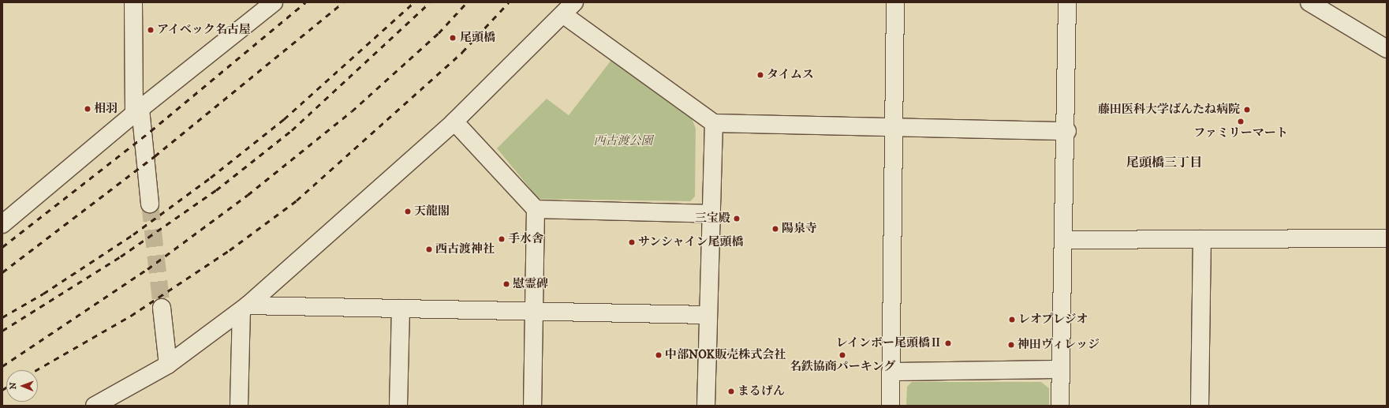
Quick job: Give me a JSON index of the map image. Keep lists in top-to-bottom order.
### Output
{
  "districts": ["尾頭橋三丁目"],
  "parks": ["西古渡公園"],
  "places": [
    "アイベック名古屋",
    "尾頭橋",
    "タイムス",
    "相羽",
    "藤田医科大学ばんたね病院",
    "ファミリーマート",
    "天龍閣",
    "三宝殿",
    "陽泉寺",
    "手水舎",
    "サンシャイン尾頭橋",
    "西古渡神社",
    "慰霊碑",
    "レオプレジオ",
    "レインボー尾頭橋Ⅱ",
    "神田ヴィレッジ",
    "中部NOK販売株式会社",
    "名鉄協商パーキング",
    "まるげん"
  ],
  "north": "left"
}
